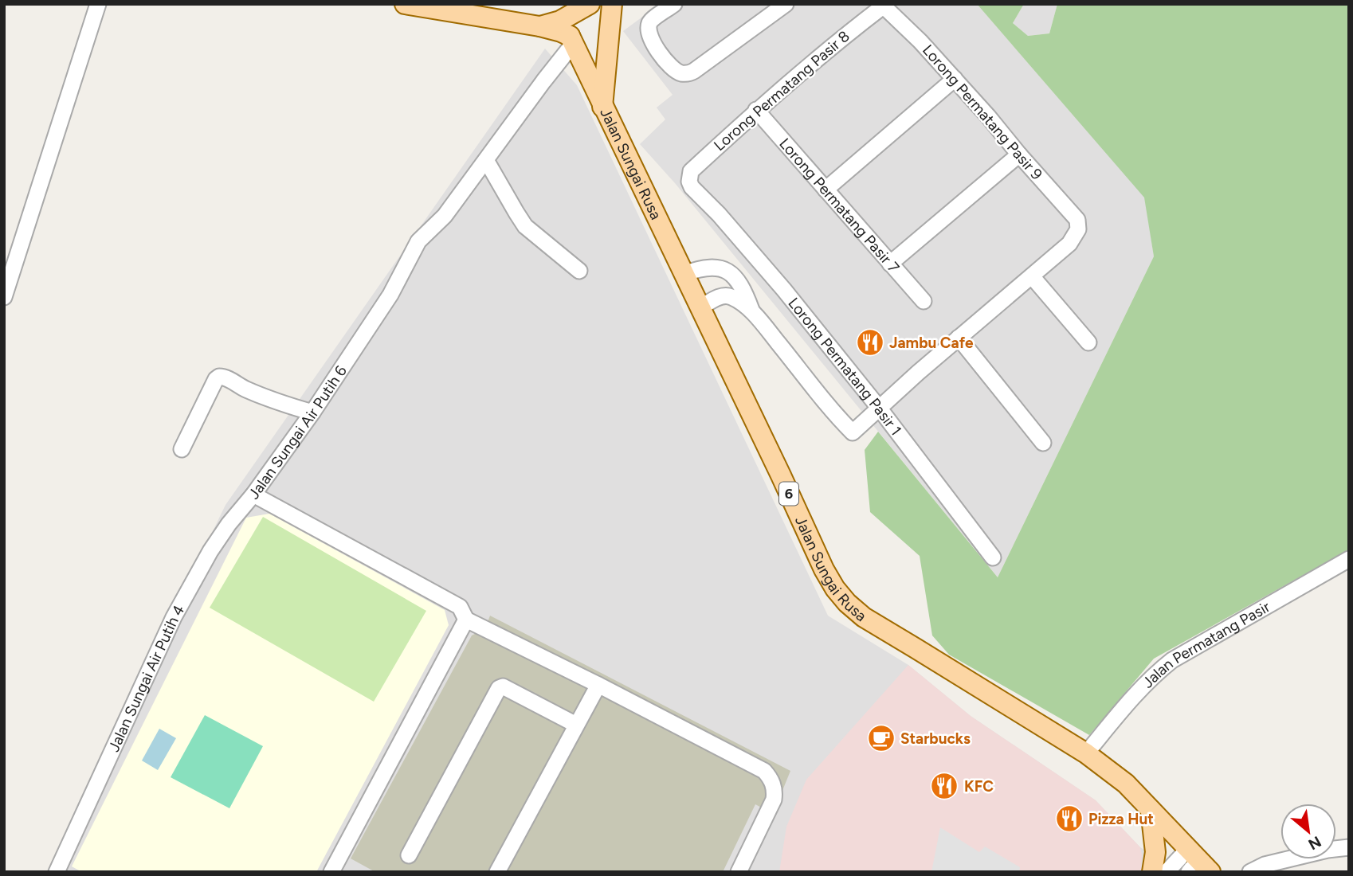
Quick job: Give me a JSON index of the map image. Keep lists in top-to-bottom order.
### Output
{
  "streets": {
    "main road": ["Jalan Sungai Rusa", "6"],
    "street": [
      "Lorong Permatang Pasir 8",
      "Lorong Permatang Pasir 9",
      "Lorong Permatang Pasir 7",
      "Lorong Permatang Pasir 1",
      "Jalan Sungai Air Putih 6",
      "Jalan Permatang Pasir",
      "Jalan Sungai Air Putih 4"
    ]
  },
  "crossings": [
    ["Lorong Permatang Pasir 8", "Lorong Permatang Pasir 9"],
    ["Lorong Permatang Pasir 8", "Lorong Permatang Pasir 7"],
    ["Lorong Permatang Pasir 8", "Lorong Permatang Pasir 1"],
    ["Jalan Sungai Rusa", "Jalan Sungai Air Putih 6"],
    ["Jalan Sungai Rusa", "Jalan Permatang Pasir"],
    ["Jalan Sungai Air Putih 6", "Jalan Sungai Air Putih 4"]
  ],
  "places": {
    "restaurant": ["Jambu Cafe", "KFC", "Pizza Hut"],
    "cafe": ["Starbucks"]
  },
  "north": "bottom right"
}
